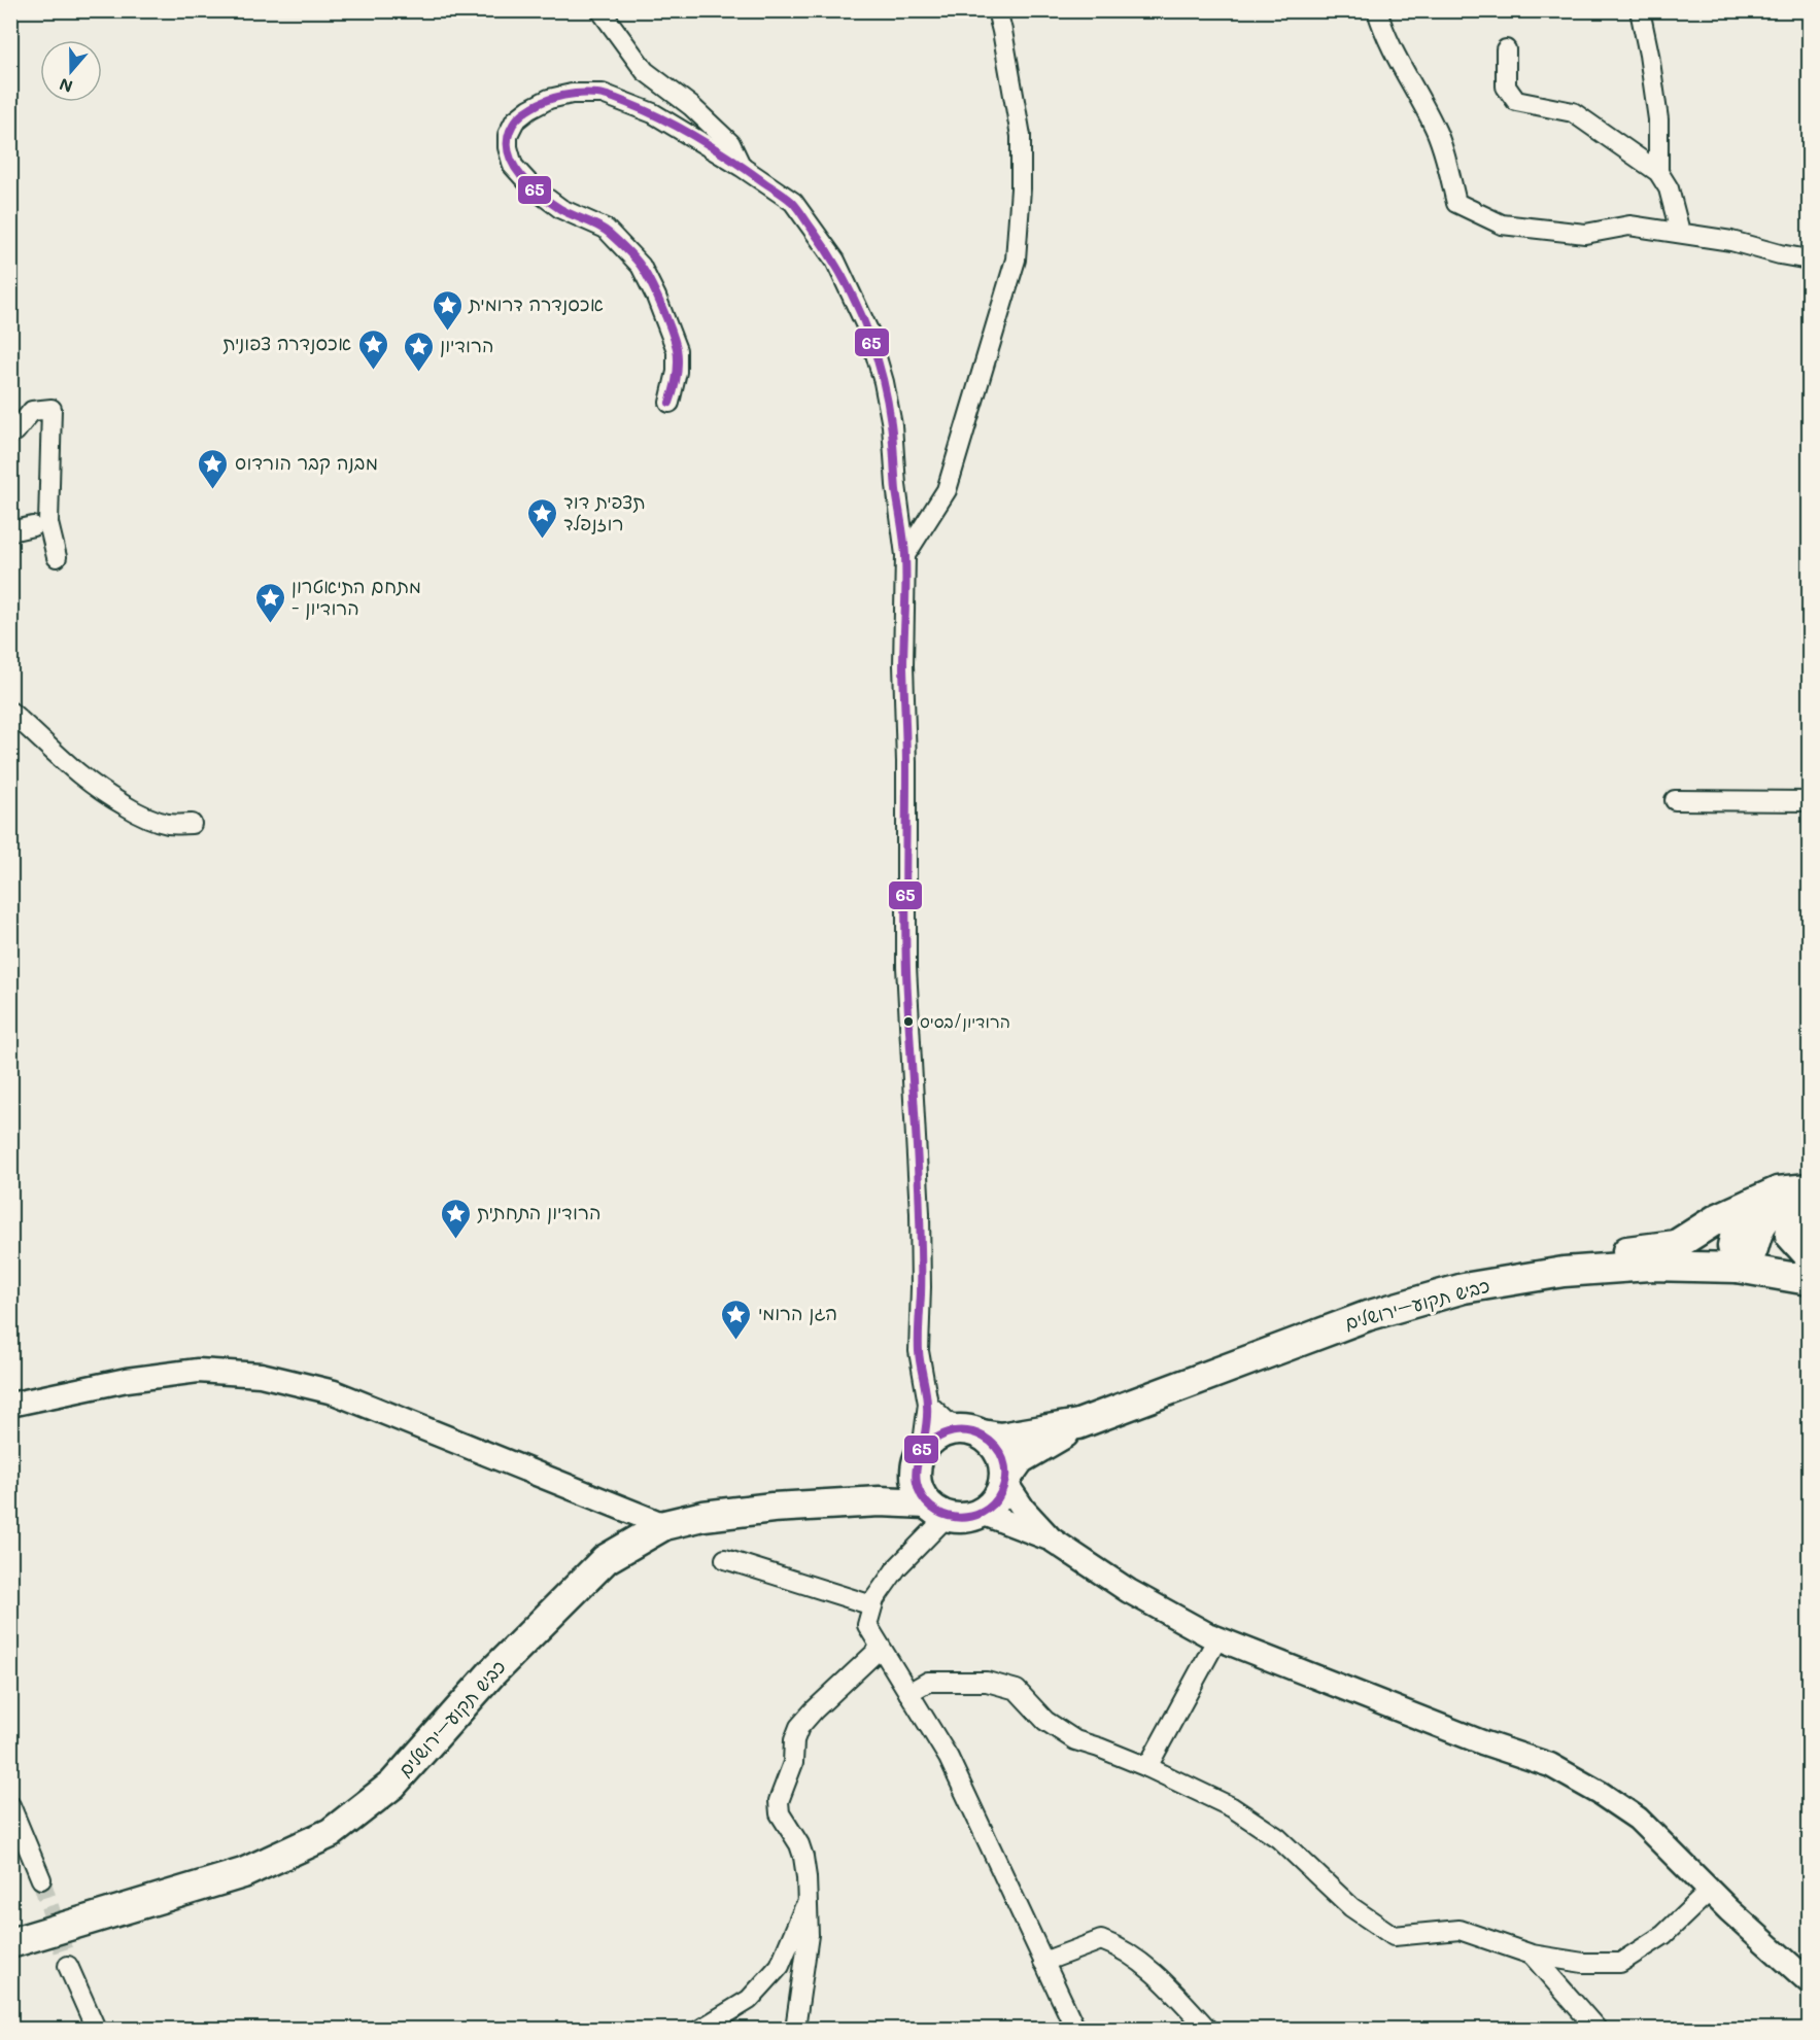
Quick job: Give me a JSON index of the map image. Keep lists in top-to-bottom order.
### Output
{
  "streets": {
    "main road": ["כביש תקוע–ירושלים"]
  },
  "places": {
    "place": [
      "אכסנדרה דרומית",
      "אכסנדרה צפונית",
      "הרודיון",
      "מבנה קבר הורדוס",
      "תצפית דוד רוזנפלד",
      "מתחם התיאטרון - הרודיון",
      "הרודיון התחתית",
      "הגן הרומי"
    ],
    "other": ["הרודיון/בסיס"]
  },
  "lines": ["transit line 65"],
  "north": "bottom"
}
